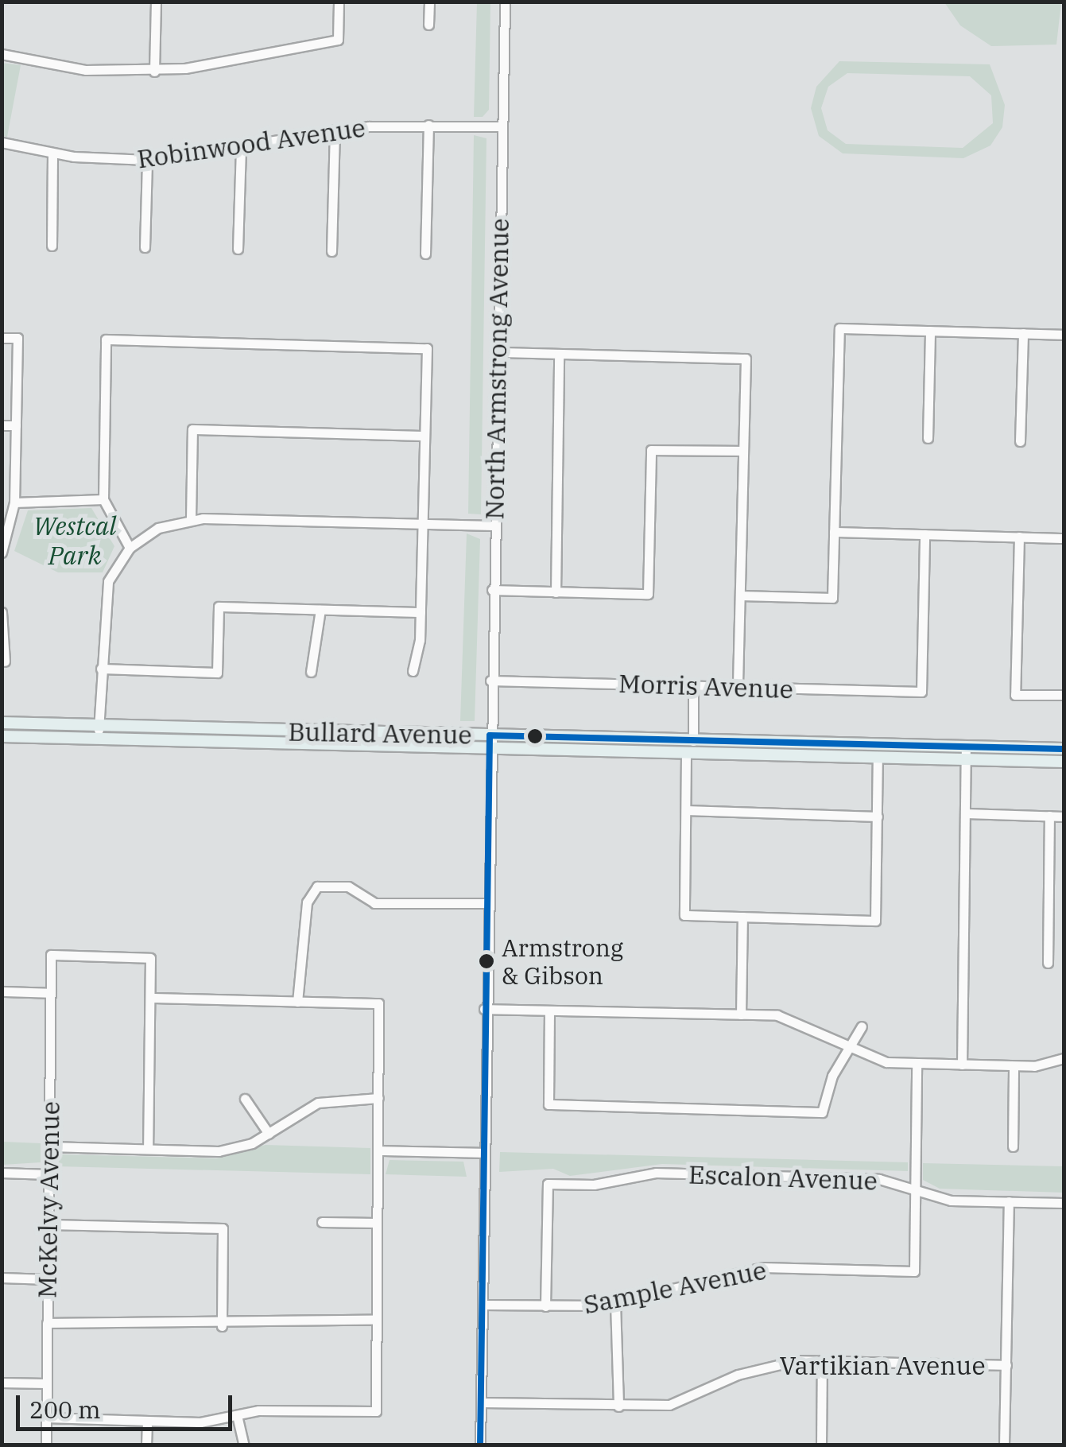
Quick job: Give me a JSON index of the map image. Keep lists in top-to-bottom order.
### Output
{
  "streets": {
    "main road": ["Bullard Avenue"],
    "street": [
      "Robinwood Avenue",
      "North Armstrong Avenue",
      "Morris Avenue",
      "Escalon Avenue",
      "McKelvy Avenue",
      "Sample Avenue",
      "Vartikian Avenue"
    ]
  },
  "crossings": [
    ["Robinwood Avenue", "North Armstrong Avenue"],
    ["North Armstrong Avenue", "Morris Avenue"],
    ["North Armstrong Avenue", "Bullard Avenue"],
    ["North Armstrong Avenue", "Sample Avenue"],
    ["Escalon Avenue", "Sample Avenue"]
  ],
  "parks": ["Westcal Park"],
  "places": ["Armstrong & Gibson"],
  "scale_bar": "200 m"
}
